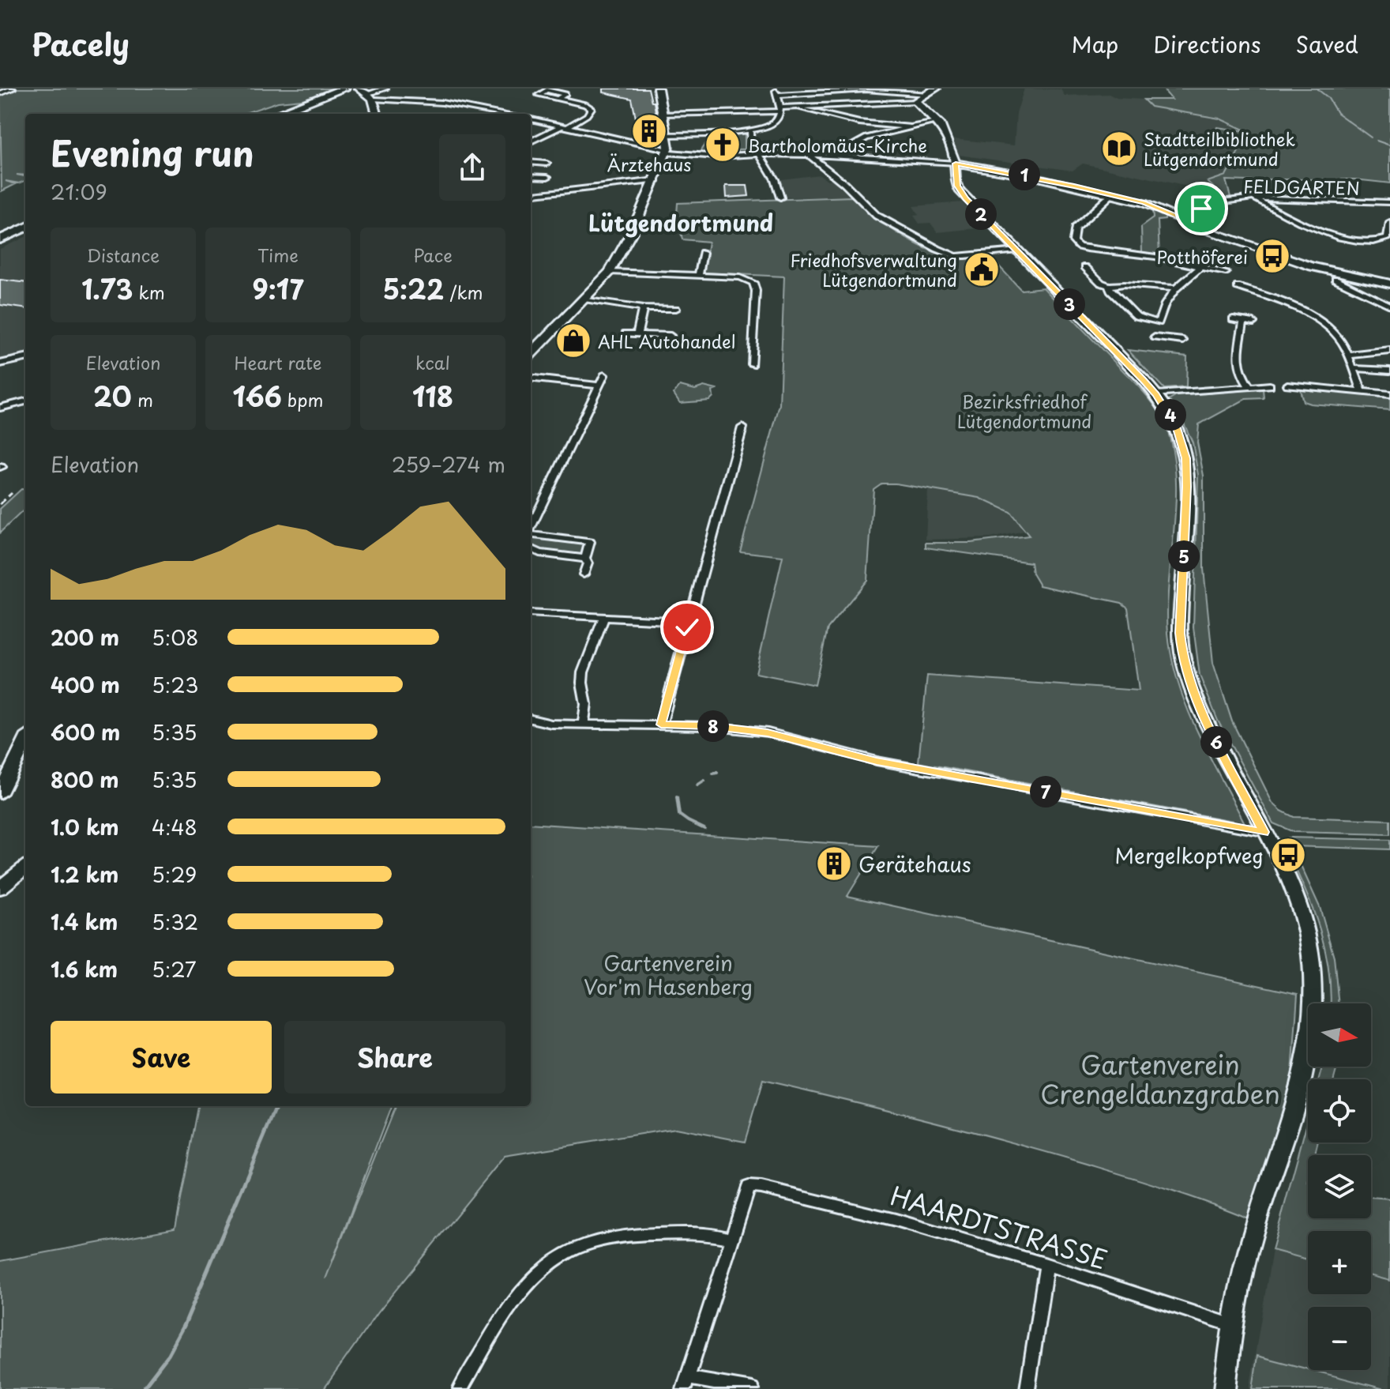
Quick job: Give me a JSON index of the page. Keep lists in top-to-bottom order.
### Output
{
  "streets": {
    "street": ["FELDGARTEN", "HAARDTSTRASSE"]
  },
  "districts": ["Lütgendortmund"],
  "parks": ["Bezirksfriedhof Lütgendortmund", "Gartenverein Vor'm Hasenberg", "Gartenverein Crengeldanzgraben"],
  "places": {
    "building": ["Ärztehaus", "Gerätehaus"],
    "church": ["Bartholomäus-Kirche"],
    "library": ["Stadtteilbibliothek Lütgendortmund"],
    "bus stop": ["Potthöferei", "Mergelkopfweg"],
    "public building": ["Friedhofsverwaltung Lütgendortmund"],
    "shop": ["AHL Autohandel"]
  },
  "north": "right",
  "page": {
    "header": "Pacely",
    "nav": ["Map", "Directions", "Saved"],
    "heading": ["Evening run", "21:09"],
    "pins": [
      "1",
      "2",
      "3",
      "4",
      "5",
      "8",
      "6",
      "7"
    ],
    "stats": [
      ["Distance", "1.73 km"],
      ["Time", "9:17"],
      ["Pace", "5:22 /km"],
      ["Elevation", "20 m"],
      ["Heart rate", "166 bpm"],
      ["kcal", "118"]
    ],
    "chart": ["Elevation", "259–274 m"],
    "list": [
      {
        "name": "200 m",
        "note": "5:08"
      },
      {
        "name": "400 m",
        "note": "5:23"
      },
      {
        "name": "600 m",
        "note": "5:35"
      },
      {
        "name": "800 m",
        "note": "5:35"
      },
      {
        "name": "1.0 km",
        "note": "4:48"
      },
      {
        "name": "1.2 km",
        "note": "5:29"
      },
      {
        "name": "1.4 km",
        "note": "5:32"
      },
      {
        "name": "1.6 km",
        "note": "5:27"
      }
    ],
    "map_buttons": ["+", "−"],
    "buttons": ["Save", "Share"]
  }
}
